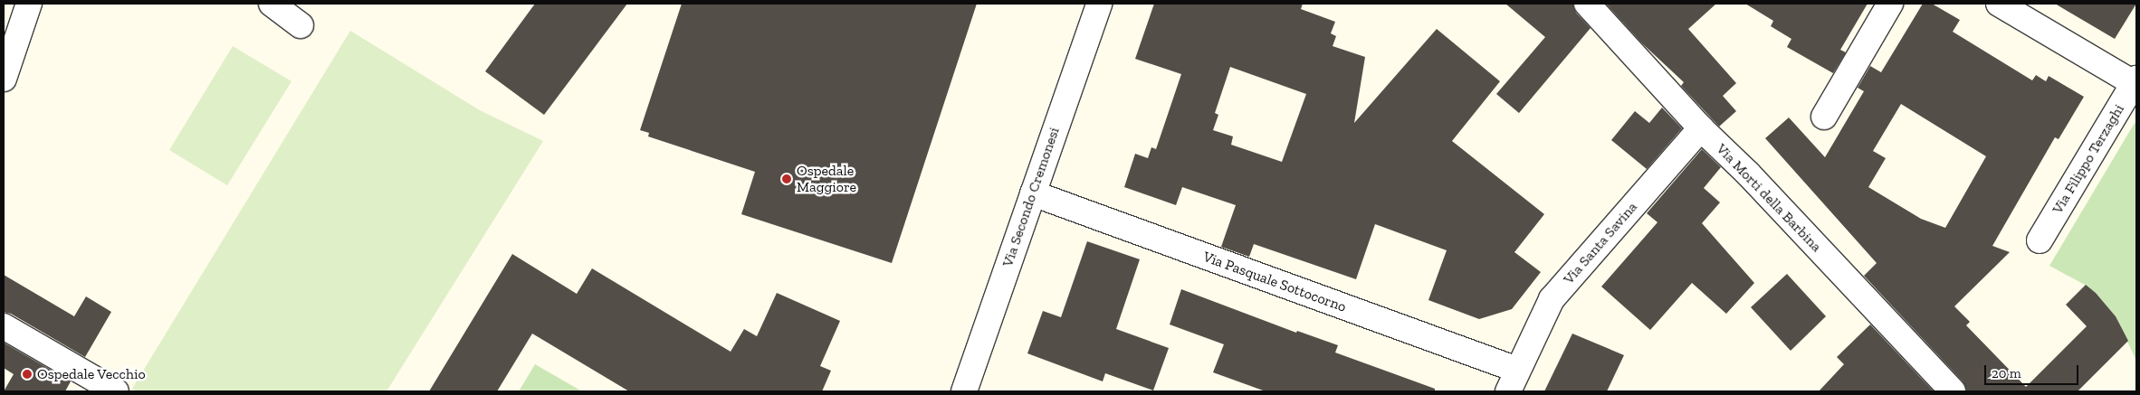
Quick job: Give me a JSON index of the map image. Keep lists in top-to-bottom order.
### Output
{
  "streets": {
    "street": [
      "Via Filippo Terzaghi",
      "Via Secondo Cremonesi",
      "Via Morti della Barbina",
      "Via Santa Savina",
      "Via Pasquale Sottocorno"
    ]
  },
  "crossings": [
    ["Via Secondo Cremonesi", "Via Pasquale Sottocorno"],
    ["Via Morti della Barbina", "Via Santa Savina"],
    ["Via Santa Savina", "Via Pasquale Sottocorno"]
  ],
  "places": ["Ospedale Maggiore", "Ospedale Vecchio"],
  "scale_bar": "20 m"
}
